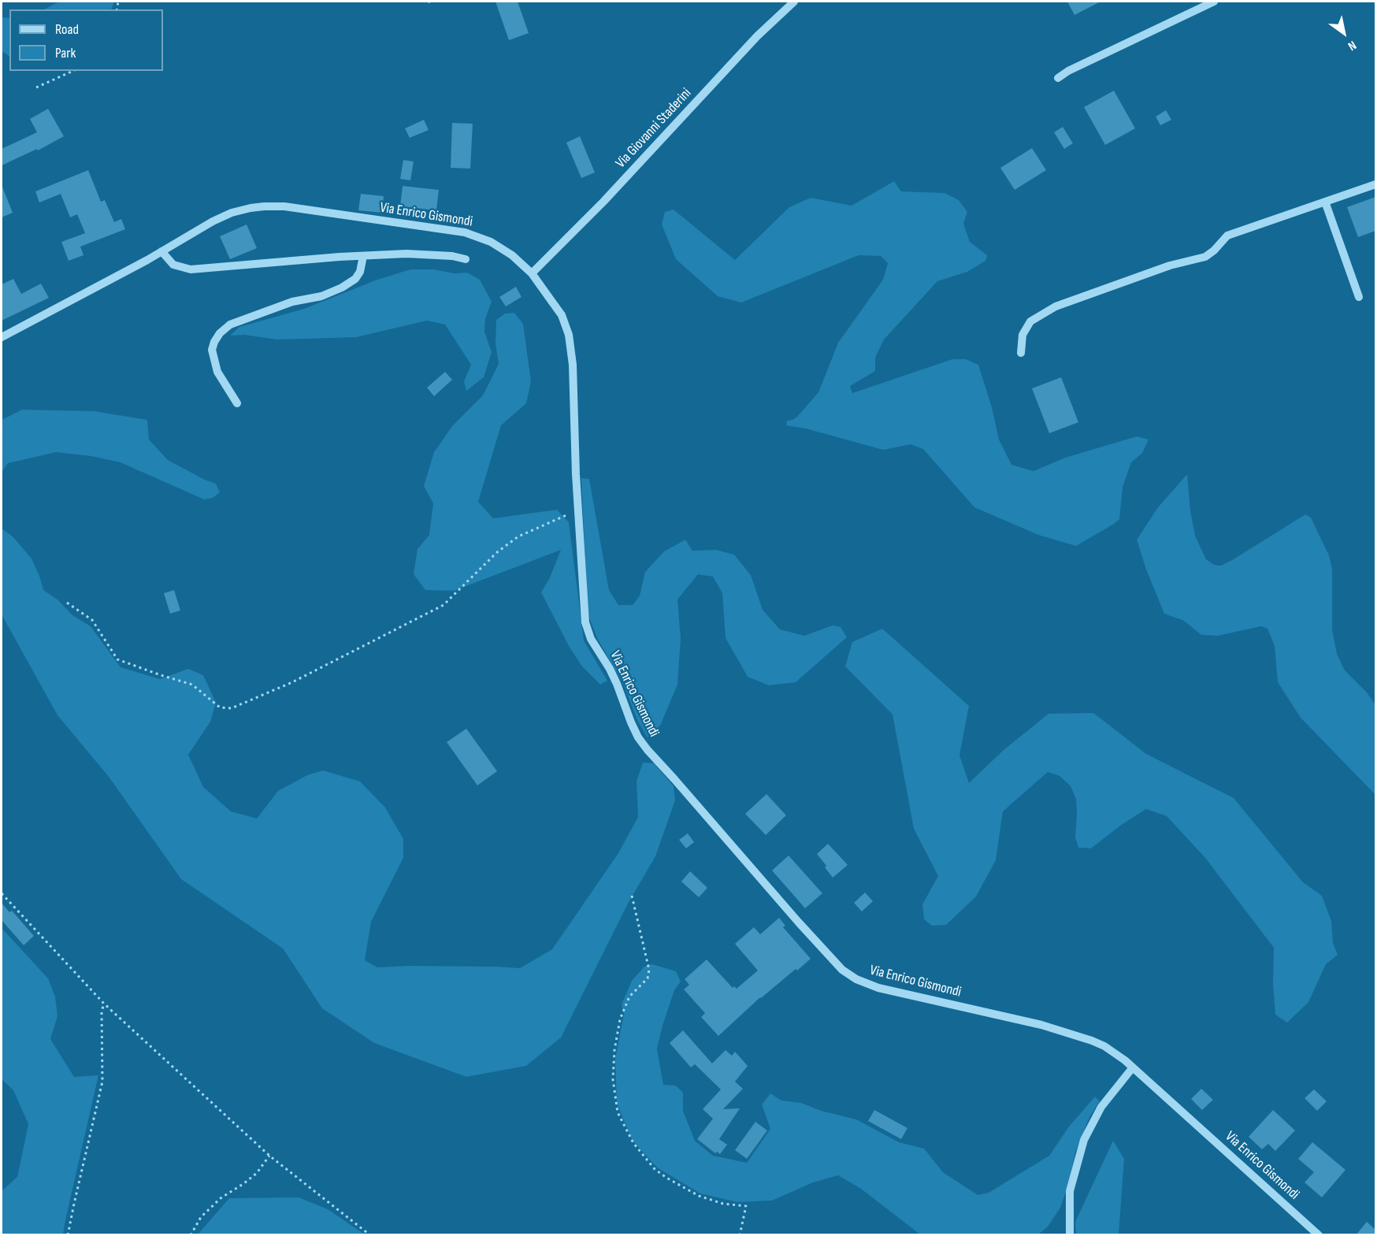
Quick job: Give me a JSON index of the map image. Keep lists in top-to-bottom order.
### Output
{
  "streets": {
    "street": ["Via Giovanni Staderini", "Via Enrico Gismondi"]
  },
  "crossings": [
    ["Via Giovanni Staderini", "Via Enrico Gismondi"]
  ],
  "legend": ["Road", "Park"],
  "north": "bottom right"
}
